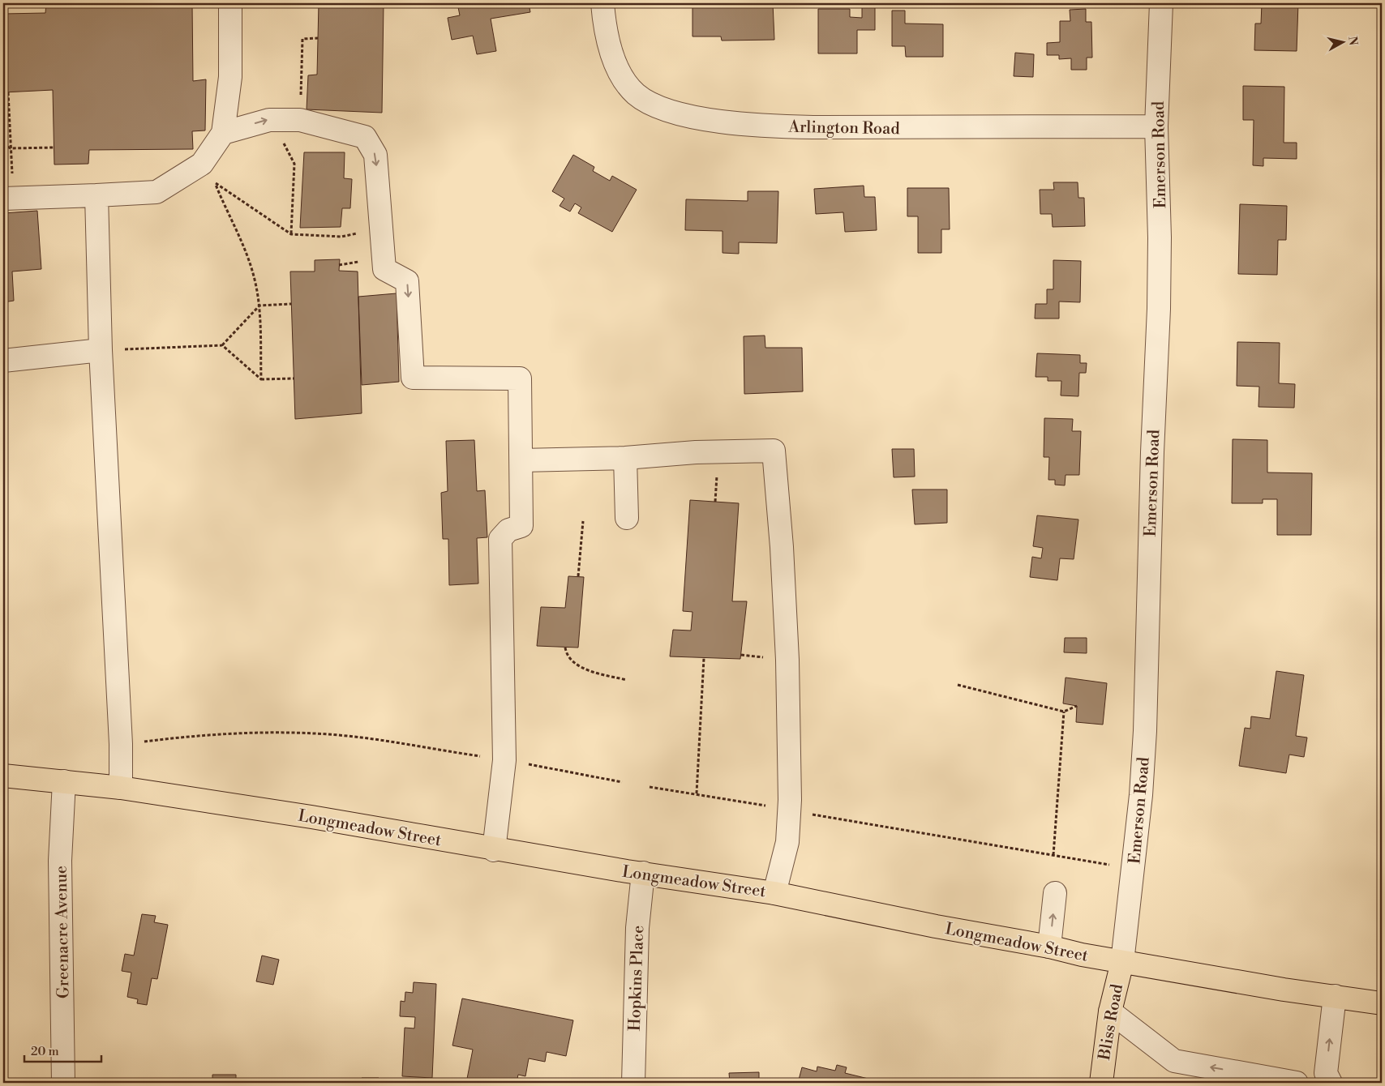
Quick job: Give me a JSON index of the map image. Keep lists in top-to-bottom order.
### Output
{
  "streets": {
    "main road": ["Longmeadow Street", "Bliss Road"],
    "street": [
      "Arlington Road",
      "Emerson Road",
      "Greenacre Avenue",
      "Hopkins Place"
    ]
  },
  "crossings": [
    ["Arlington Road", "Emerson Road"],
    ["Emerson Road", "Longmeadow Street"],
    ["Emerson Road", "Bliss Road"],
    ["Longmeadow Street", "Greenacre Avenue"],
    ["Longmeadow Street", "Hopkins Place"],
    ["Longmeadow Street", "Bliss Road"]
  ],
  "scale_bar": "20 m",
  "north": "right"
}
